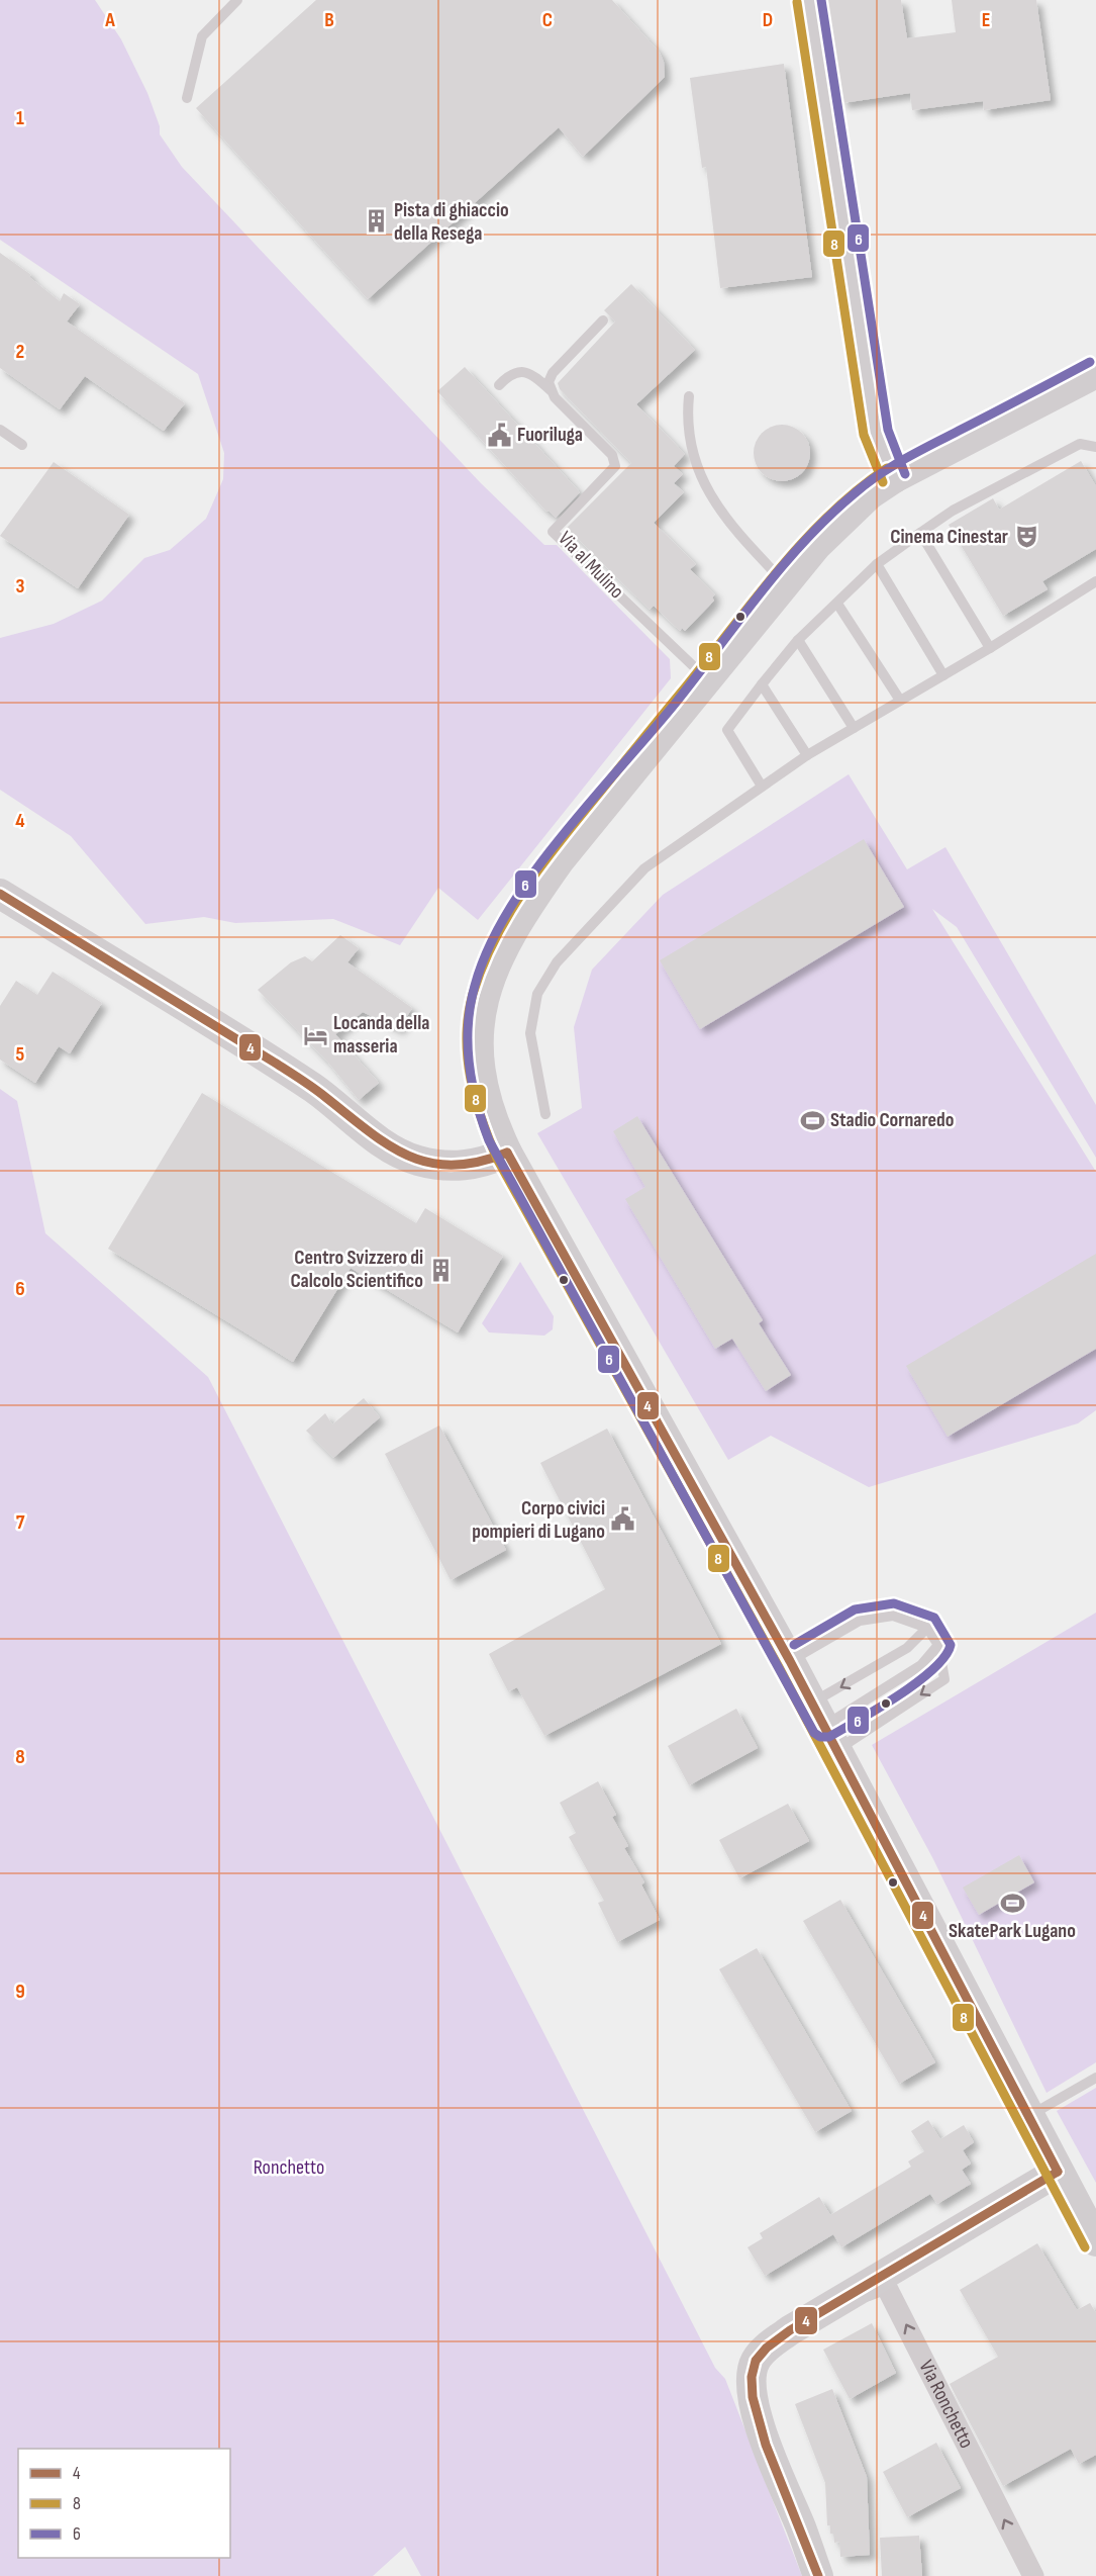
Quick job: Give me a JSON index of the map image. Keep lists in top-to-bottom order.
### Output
{
  "streets": {
    "street": ["Via Ronchetto"],
    "lane": ["Via al Mulino"]
  },
  "one_way": ["Via Ronchetto"],
  "parks": ["Ronchetto"],
  "places": {
    "building": ["Pista di ghiaccio della Resega", "Centro Svizzero di Calcolo Scientifico"],
    "public building": ["Fuoriluga", "Corpo civici pompieri di Lugano"],
    "theatre": ["Cinema Cinestar"],
    "hotel": ["Locanda della masseria"],
    "sports": ["Stadio Cornaredo", "SkatePark Lugano"]
  },
  "lines": ["transit line 6", "transit line 8", "transit line 4"],
  "legend": ["4", "8", "6"],
  "grid": {
    "columns": [
      "A",
      "B",
      "C",
      "D",
      "E"
    ],
    "rows": [
      "1",
      "2",
      "3",
      "4",
      "5",
      "6",
      "7",
      "8",
      "9"
    ]
  }
}
